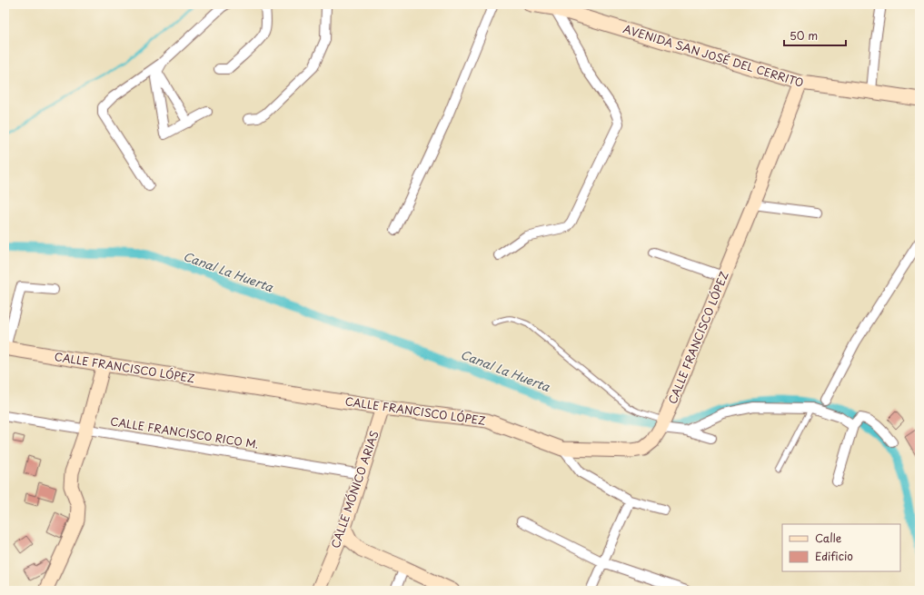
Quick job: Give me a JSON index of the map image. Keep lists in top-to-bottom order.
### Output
{
  "streets": {
    "street": [
      "AVENIDA SAN JOSÉ DEL CERRITO",
      "CALLE FRANCISCO LÓPEZ",
      "CALLE FRANCISCO RICO M.",
      "CALLE MÓNICO ARIAS"
    ]
  },
  "crossings": [
    ["AVENIDA SAN JOSÉ DEL CERRITO", "CALLE FRANCISCO LÓPEZ"],
    ["CALLE FRANCISCO LÓPEZ", "CALLE MÓNICO ARIAS"],
    ["CALLE FRANCISCO RICO M.", "CALLE MÓNICO ARIAS"]
  ],
  "water": ["Canal La Huerta"],
  "legend": ["Calle", "Edificio"],
  "scale_bar": "50 m"
}
